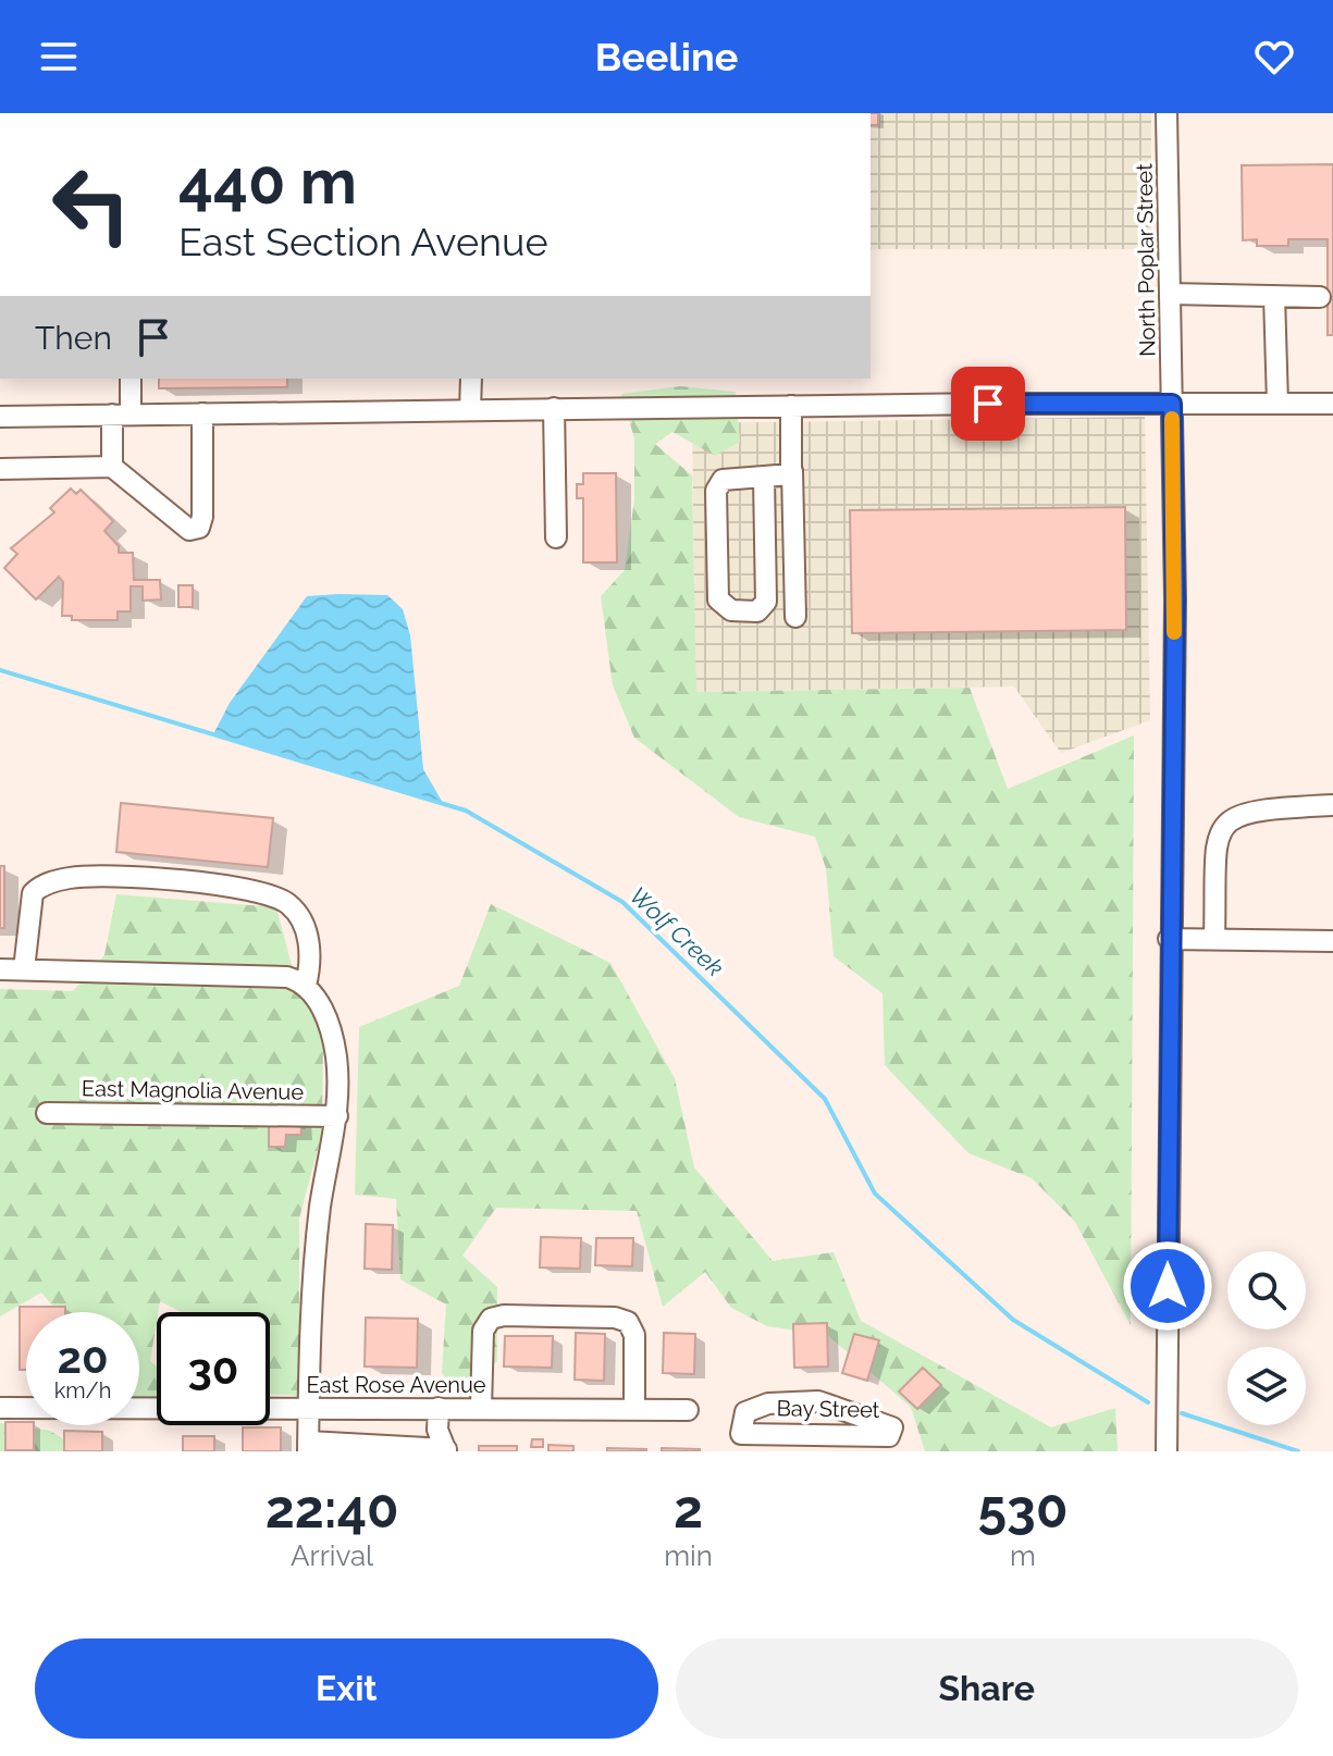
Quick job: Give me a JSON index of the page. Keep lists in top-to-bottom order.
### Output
{
  "streets": {
    "street": [
      "North Poplar Street",
      "East Magnolia Avenue",
      "East Rose Avenue",
      "Bay Street"
    ]
  },
  "water": ["Wolf Creek"],
  "page": {
    "header": "Beeline",
    "turn": ["440 m", "East Section Avenue"],
    "then": "Then",
    "speed": "20 km/h",
    "limit": "30",
    "eta": [
      "22:40",
      "Arrival",
      "2",
      "min",
      "530",
      "m"
    ],
    "buttons": ["Exit", "Share"]
  }
}
